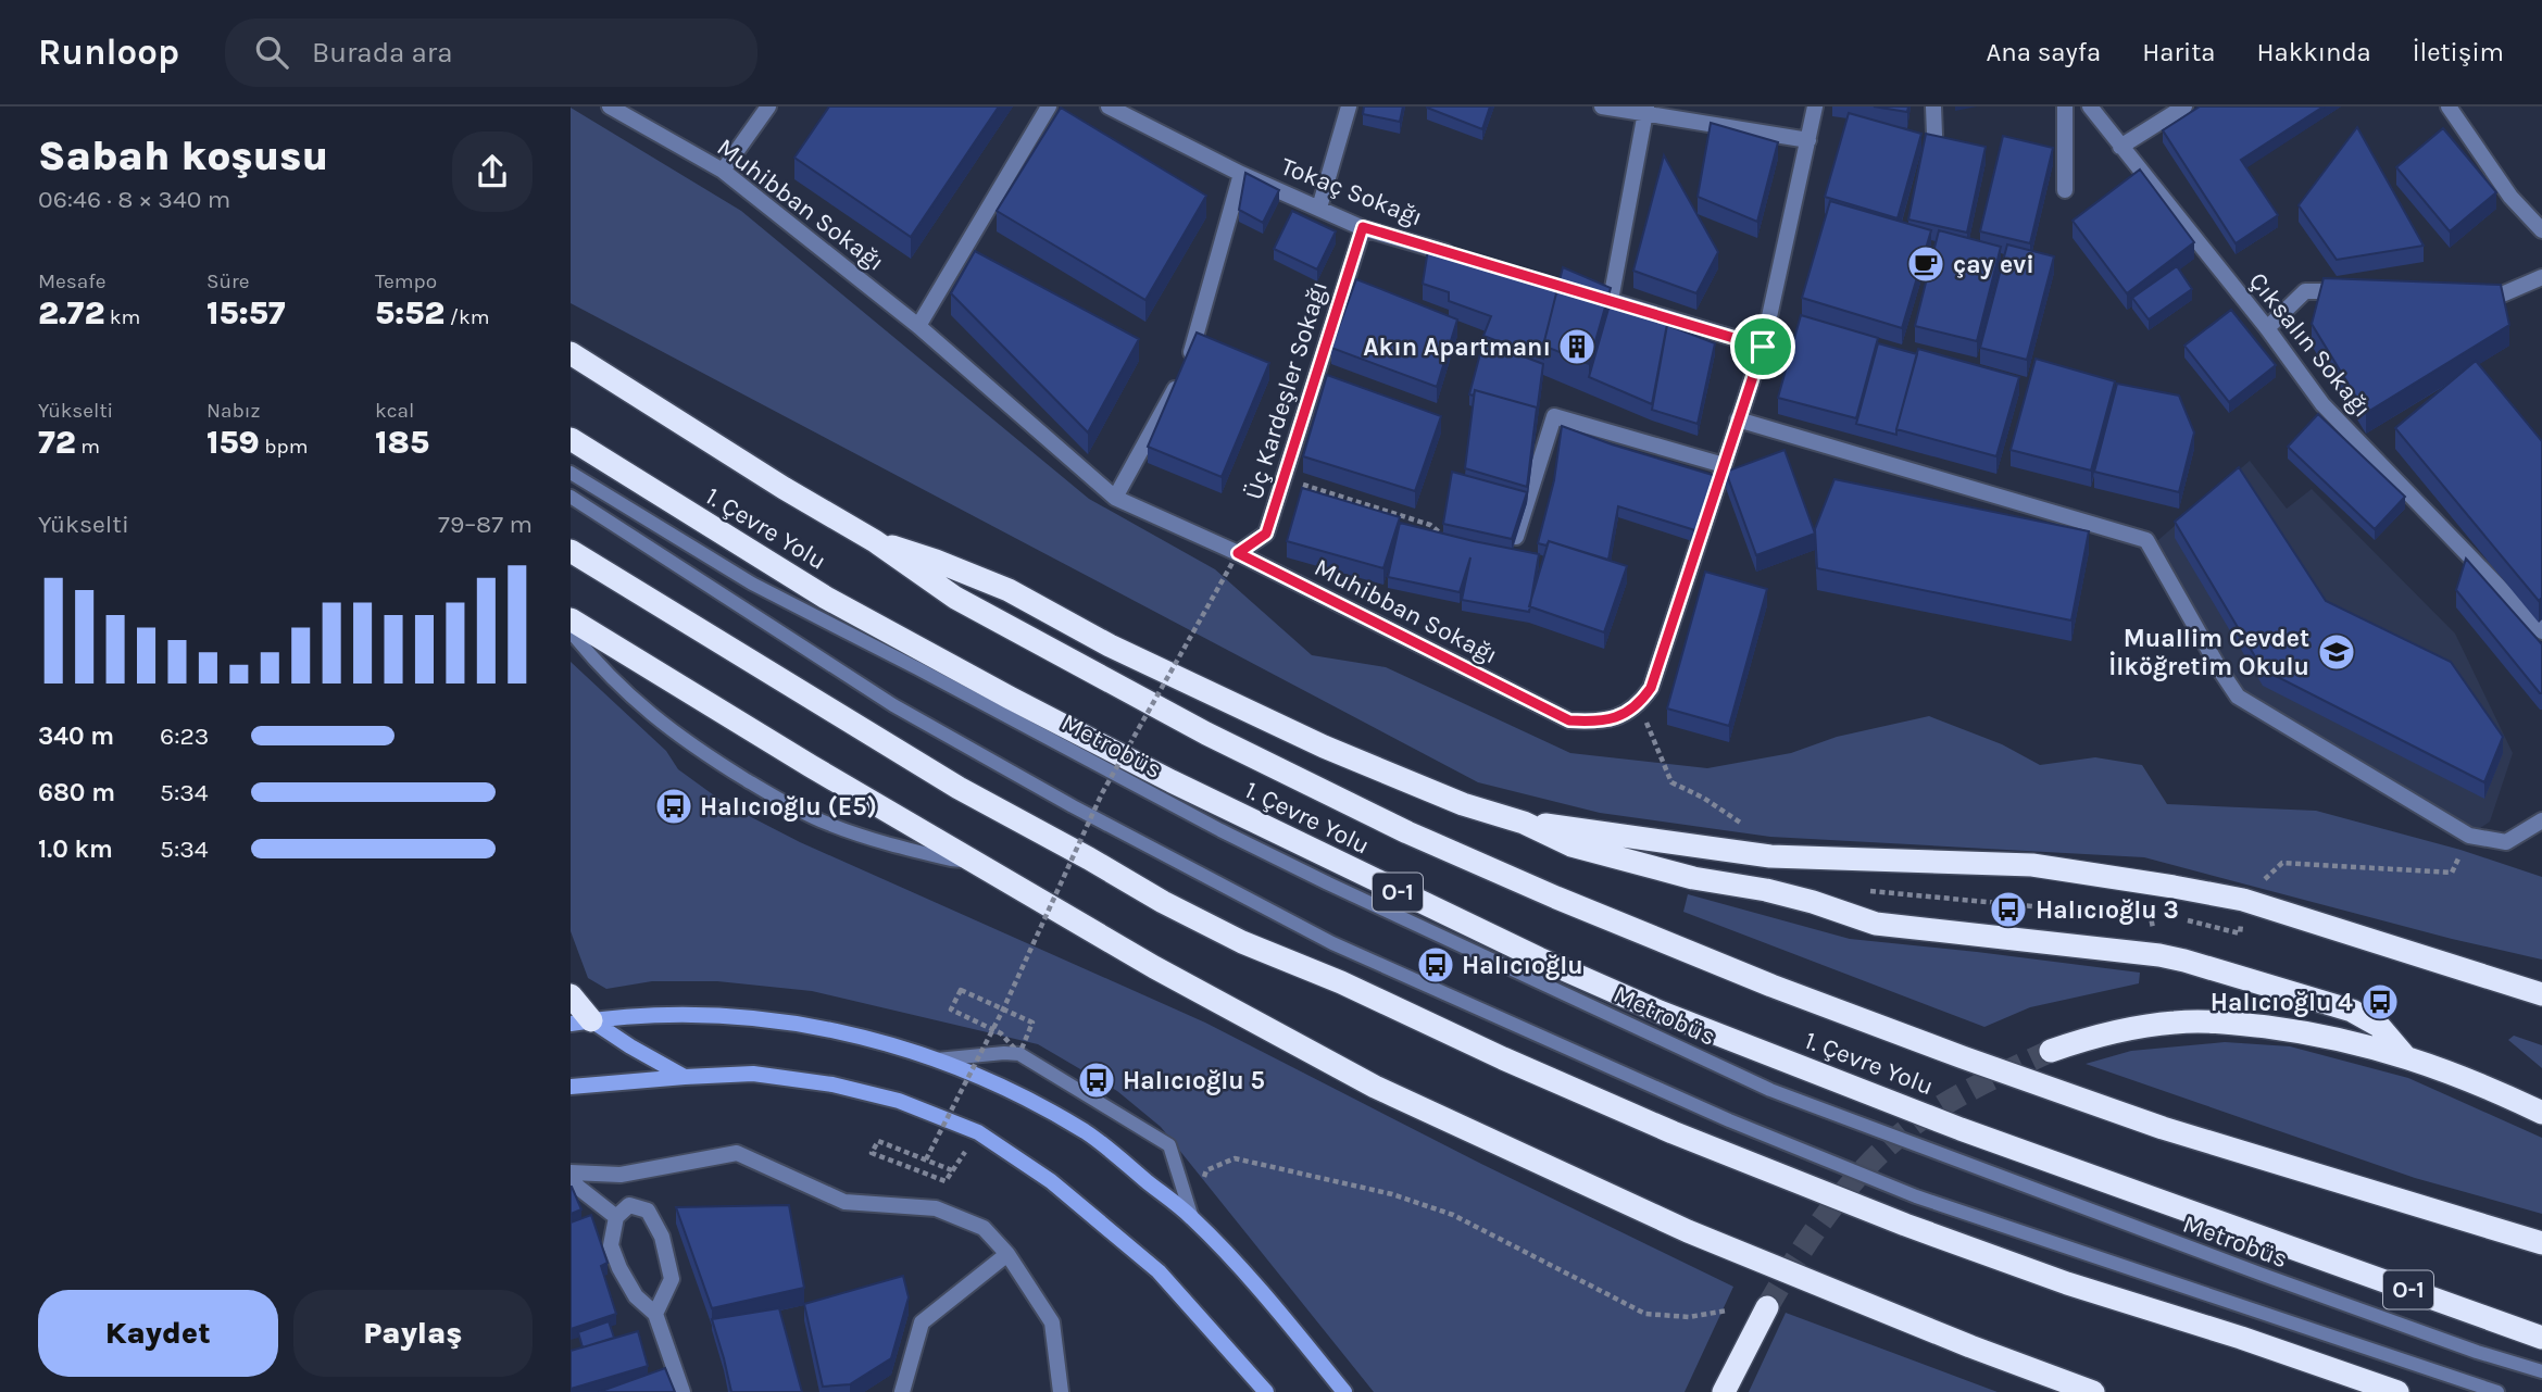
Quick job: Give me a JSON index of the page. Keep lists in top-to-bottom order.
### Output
{
  "streets": {
    "highway": ["1. Çevre Yolu", "O-1"],
    "street": [
      "Tokaç Sokağı",
      "Muhibban Sokağı",
      "Çıksalın Sokağı",
      "Üç Kardeşler Sokağı"
    ],
    "lane": ["Metrobüs"]
  },
  "crossings": [
    ["Tokaç Sokağı", "Üç Kardeşler Sokağı"],
    ["Muhibban Sokağı", "Üç Kardeşler Sokağı"]
  ],
  "places": {
    "cafe": ["çay evi"],
    "building": ["Akın Apartmanı"],
    "school or university": ["Muallim Cevdet İlköğretim Okulu"],
    "bus stop": [
      "Halıcıoğlu (E5)",
      "Halıcıoğlu 3",
      "Halıcıoğlu",
      "Halıcıoğlu 4",
      "Halıcıoğlu 5"
    ]
  },
  "page": {
    "header": "Runloop",
    "search": "Burada ara",
    "nav": [
      "Ana sayfa",
      "Harita",
      "Hakkında",
      "İletişim"
    ],
    "heading": ["Sabah koşusu", "06:46 · 8 × 340 m"],
    "stats": [
      ["Mesafe", "2.72 km"],
      ["Süre", "15:57"],
      ["Tempo", "5:52 /km"],
      ["Yükselti", "72 m"],
      ["Nabız", "159 bpm"],
      ["kcal", "185"]
    ],
    "chart": ["Yükselti", "79–87 m"],
    "list": [
      {
        "name": "340 m",
        "note": "6:23"
      },
      {
        "name": "680 m",
        "note": "5:34"
      },
      {
        "name": "1.0 km",
        "note": "5:34"
      }
    ],
    "buttons": ["Kaydet", "Paylaş"]
  }
}
